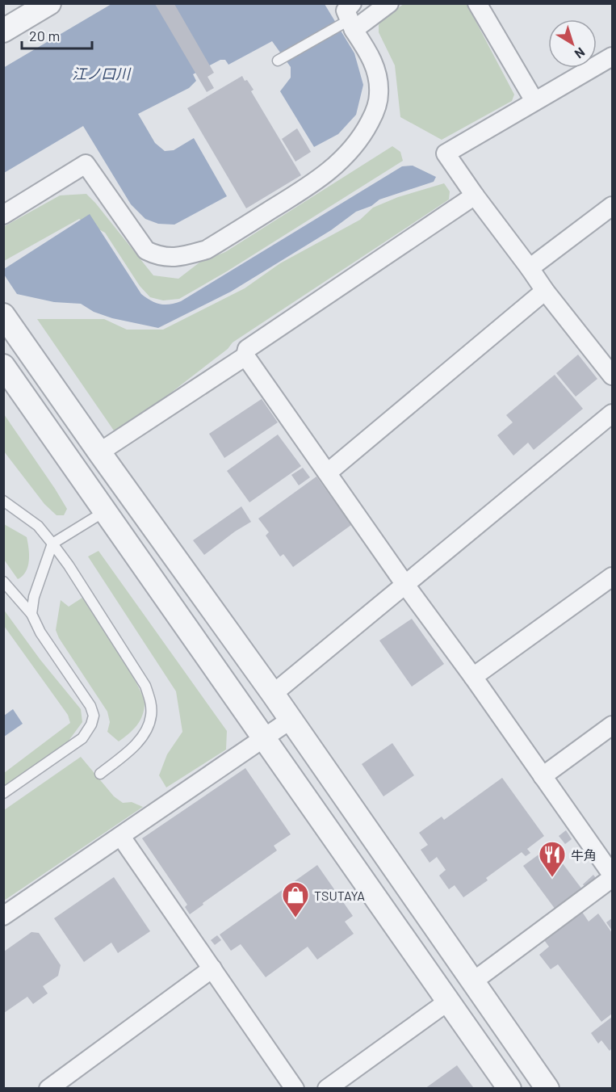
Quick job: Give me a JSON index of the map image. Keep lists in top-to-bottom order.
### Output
{
  "water": ["江ノ口川"],
  "places": {
    "restaurant": ["牛角"],
    "shop": ["TSUTAYA"]
  },
  "scale_bar": "20 m",
  "north": "bottom right"
}
